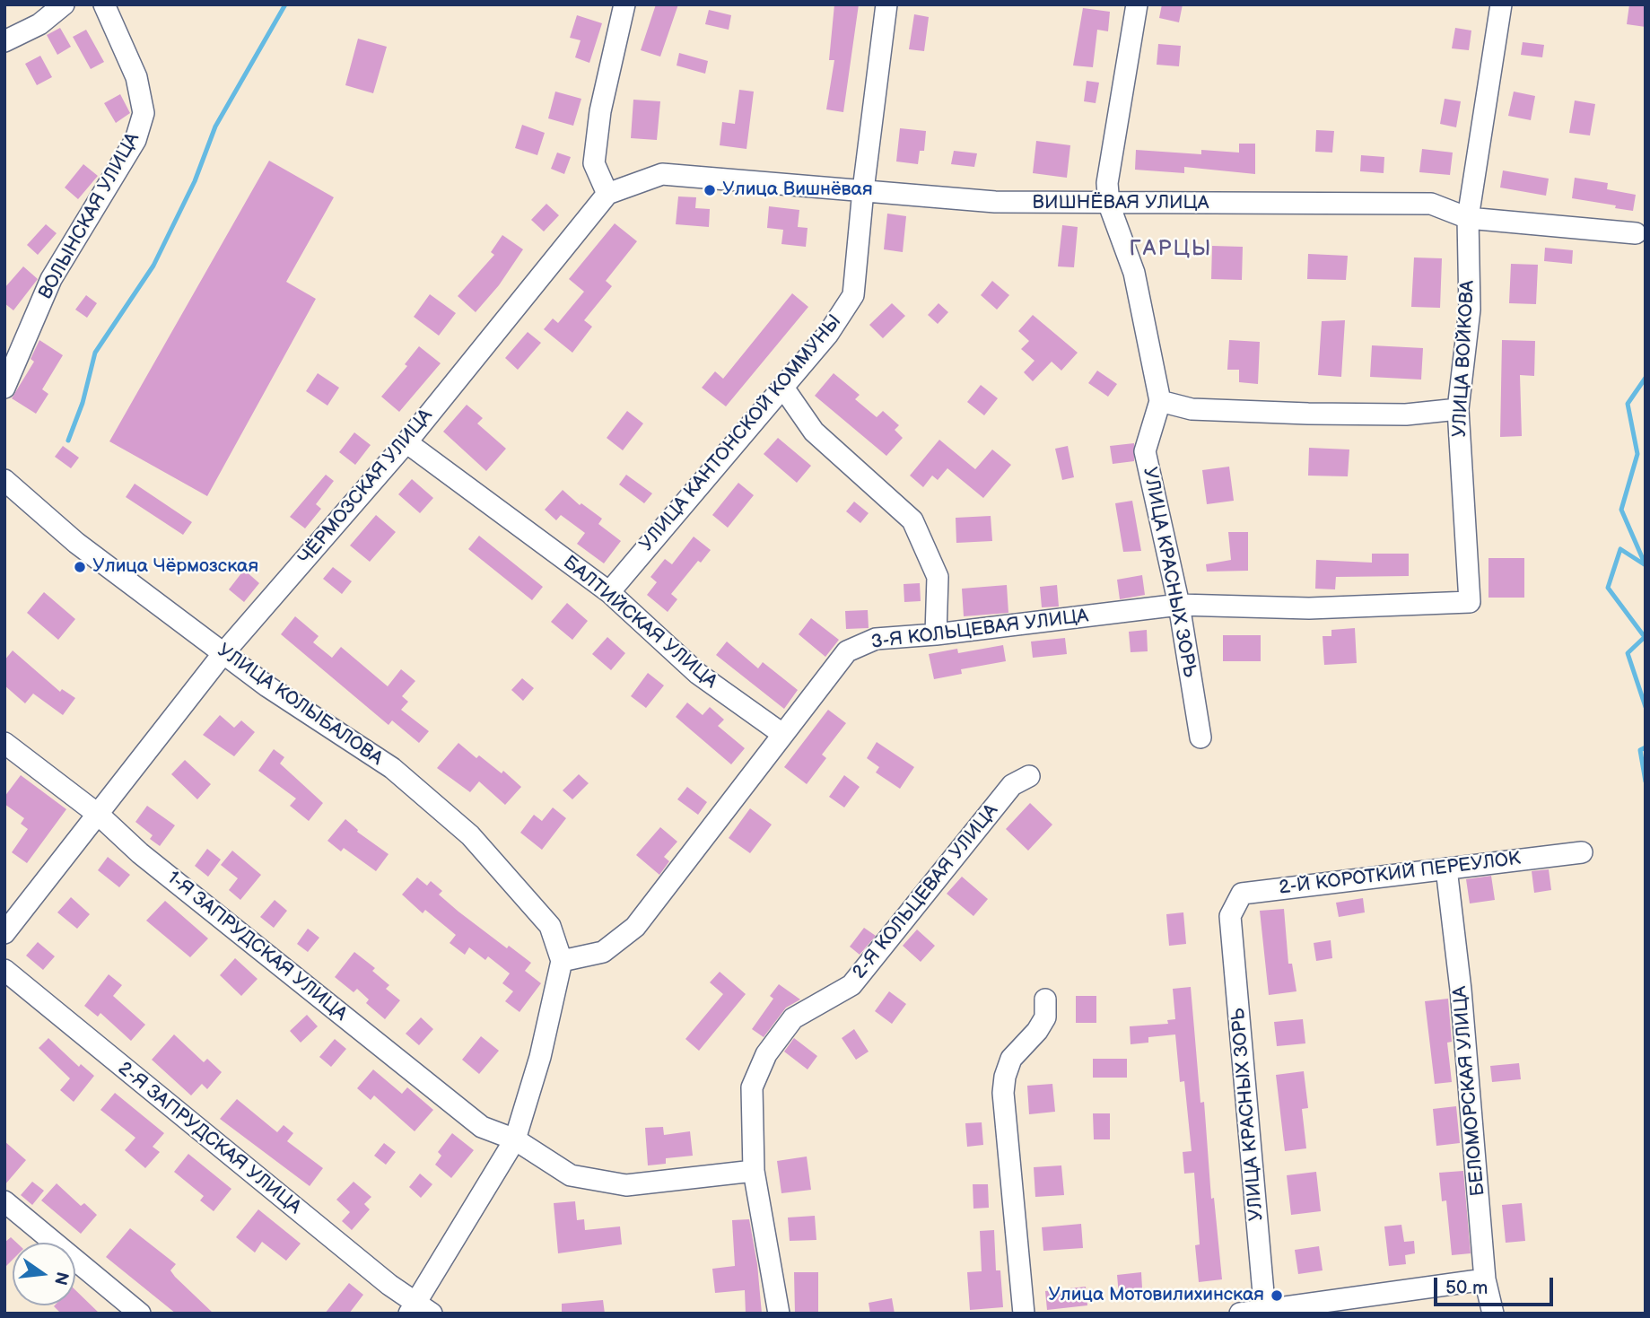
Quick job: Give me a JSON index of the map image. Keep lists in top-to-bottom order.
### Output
{
  "streets": {
    "street": [
      "ВИШНЁВАЯ УЛИЦА",
      "ВОЛЫНСКАЯ УЛИЦА",
      "УЛИЦА ВОЙКОВА",
      "УЛИЦА КАНТОНСКОЙ КОММУНЫ",
      "ЧЁРМОЗСКАЯ УЛИЦА",
      "УЛИЦА КРАСНЫХ ЗОРЬ",
      "БАЛТИЙСКАЯ УЛИЦА",
      "3-Я КОЛЬЦЕВАЯ УЛИЦА",
      "УЛИЦА КОЛЫБАЛОВА",
      "2-Й КОРОТКИЙ ПЕРЕУЛОК",
      "2-Я КОЛЬЦЕВАЯ УЛИЦА",
      "1-Я ЗАПРУДСКАЯ УЛИЦА",
      "БЕЛОМОРСКАЯ УЛИЦА",
      "2-Я ЗАПРУДСКАЯ УЛИЦА"
    ]
  },
  "crossings": [
    ["ВИШНЁВАЯ УЛИЦА", "УЛИЦА ВОЙКОВА"],
    ["ВИШНЁВАЯ УЛИЦА", "УЛИЦА КАНТОНСКОЙ КОММУНЫ"],
    ["ВИШНЁВАЯ УЛИЦА", "ЧЁРМОЗСКАЯ УЛИЦА"],
    ["ВИШНЁВАЯ УЛИЦА", "УЛИЦА КРАСНЫХ ЗОРЬ"],
    ["УЛИЦА ВОЙКОВА", "3-Я КОЛЬЦЕВАЯ УЛИЦА"],
    ["УЛИЦА КАНТОНСКОЙ КОММУНЫ", "БАЛТИЙСКАЯ УЛИЦА"],
    ["ЧЁРМОЗСКАЯ УЛИЦА", "БАЛТИЙСКАЯ УЛИЦА"],
    ["ЧЁРМОЗСКАЯ УЛИЦА", "УЛИЦА КОЛЫБАЛОВА"],
    ["ЧЁРМОЗСКАЯ УЛИЦА", "1-Я ЗАПРУДСКАЯ УЛИЦА"],
    ["УЛИЦА КРАСНЫХ ЗОРЬ", "3-Я КОЛЬЦЕВАЯ УЛИЦА"],
    ["УЛИЦА КРАСНЫХ ЗОРЬ", "2-Й КОРОТКИЙ ПЕРЕУЛОК"],
    ["БАЛТИЙСКАЯ УЛИЦА", "3-Я КОЛЬЦЕВАЯ УЛИЦА"],
    ["3-Я КОЛЬЦЕВАЯ УЛИЦА", "УЛИЦА КОЛЫБАЛОВА"],
    ["2-Й КОРОТКИЙ ПЕРЕУЛОК", "БЕЛОМОРСКАЯ УЛИЦА"]
  ],
  "districts": ["ГАРЦЫ"],
  "places": ["Улица Вишнёвая", "Улица Чёрмозская", "Улица Мотовилихинская"],
  "scale_bar": "50 m",
  "north": "right"
}
